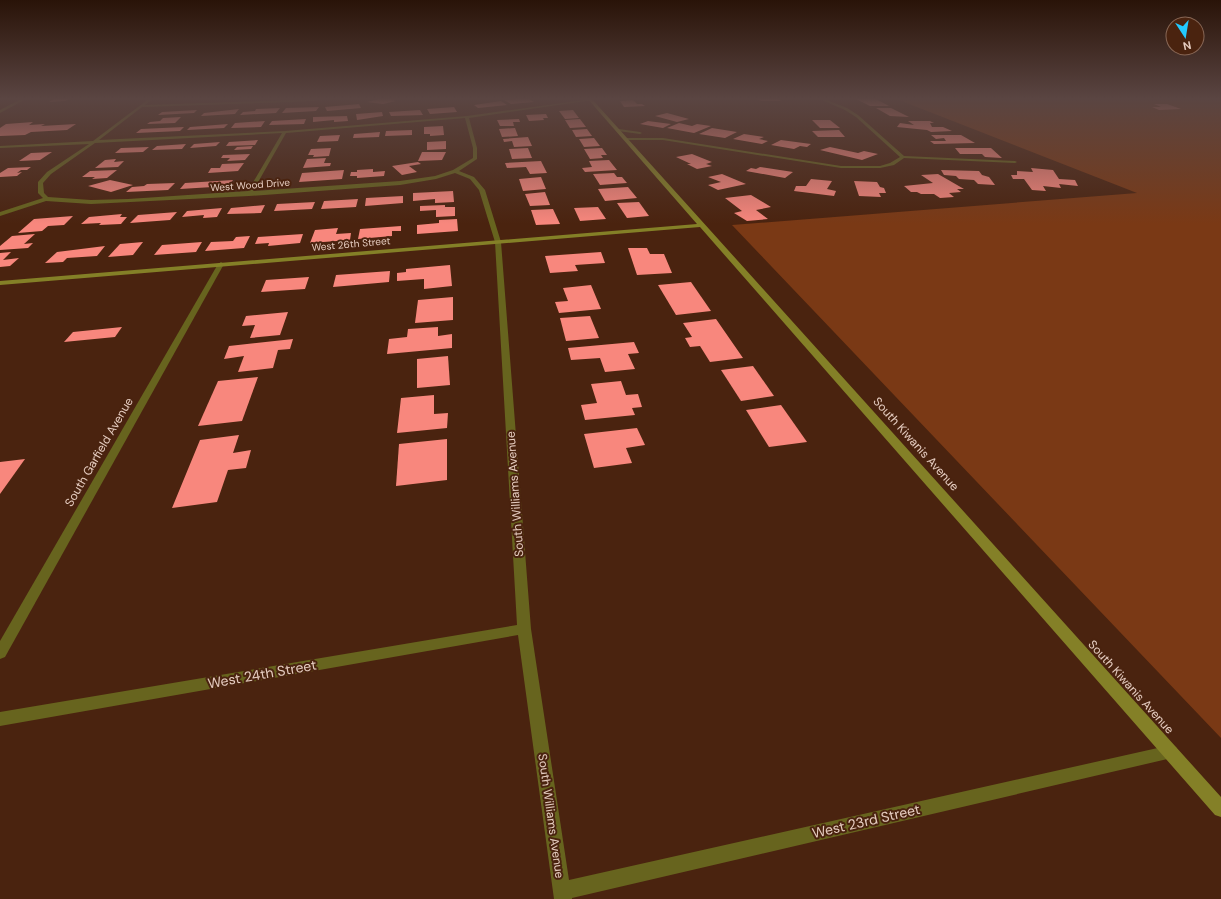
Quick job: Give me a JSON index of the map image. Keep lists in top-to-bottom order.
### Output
{
  "streets": {
    "main road": ["West 26th Street", "South Kiwanis Avenue"],
    "street": [
      "West Wood Drive",
      "South Garfield Avenue",
      "South Williams Avenue",
      "West 24th Street",
      "West 23rd Street"
    ]
  },
  "crossings": [
    ["West Wood Drive", "South Williams Avenue"],
    ["West 26th Street", "South Kiwanis Avenue"],
    ["West 26th Street", "South Garfield Avenue"],
    ["West 26th Street", "South Williams Avenue"],
    ["South Kiwanis Avenue", "West 23rd Street"],
    ["South Williams Avenue", "West 24th Street"],
    ["South Williams Avenue", "West 23rd Street"]
  ],
  "north": "bottom"
}
